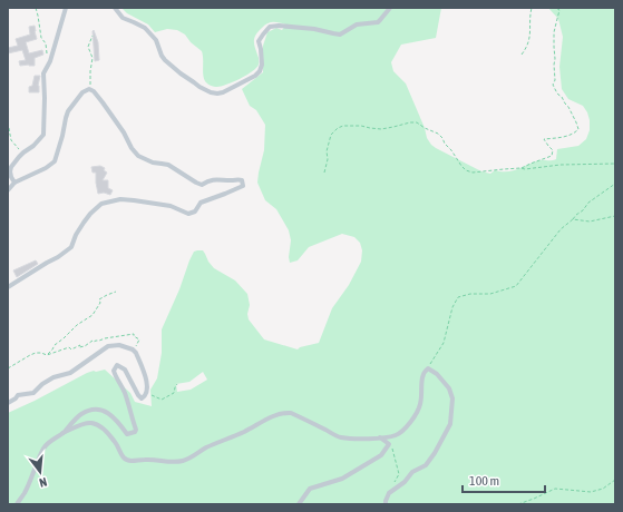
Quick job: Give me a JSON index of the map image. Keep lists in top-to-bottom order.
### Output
{
  "scale_bar": "100 m",
  "north": "bottom"
}
